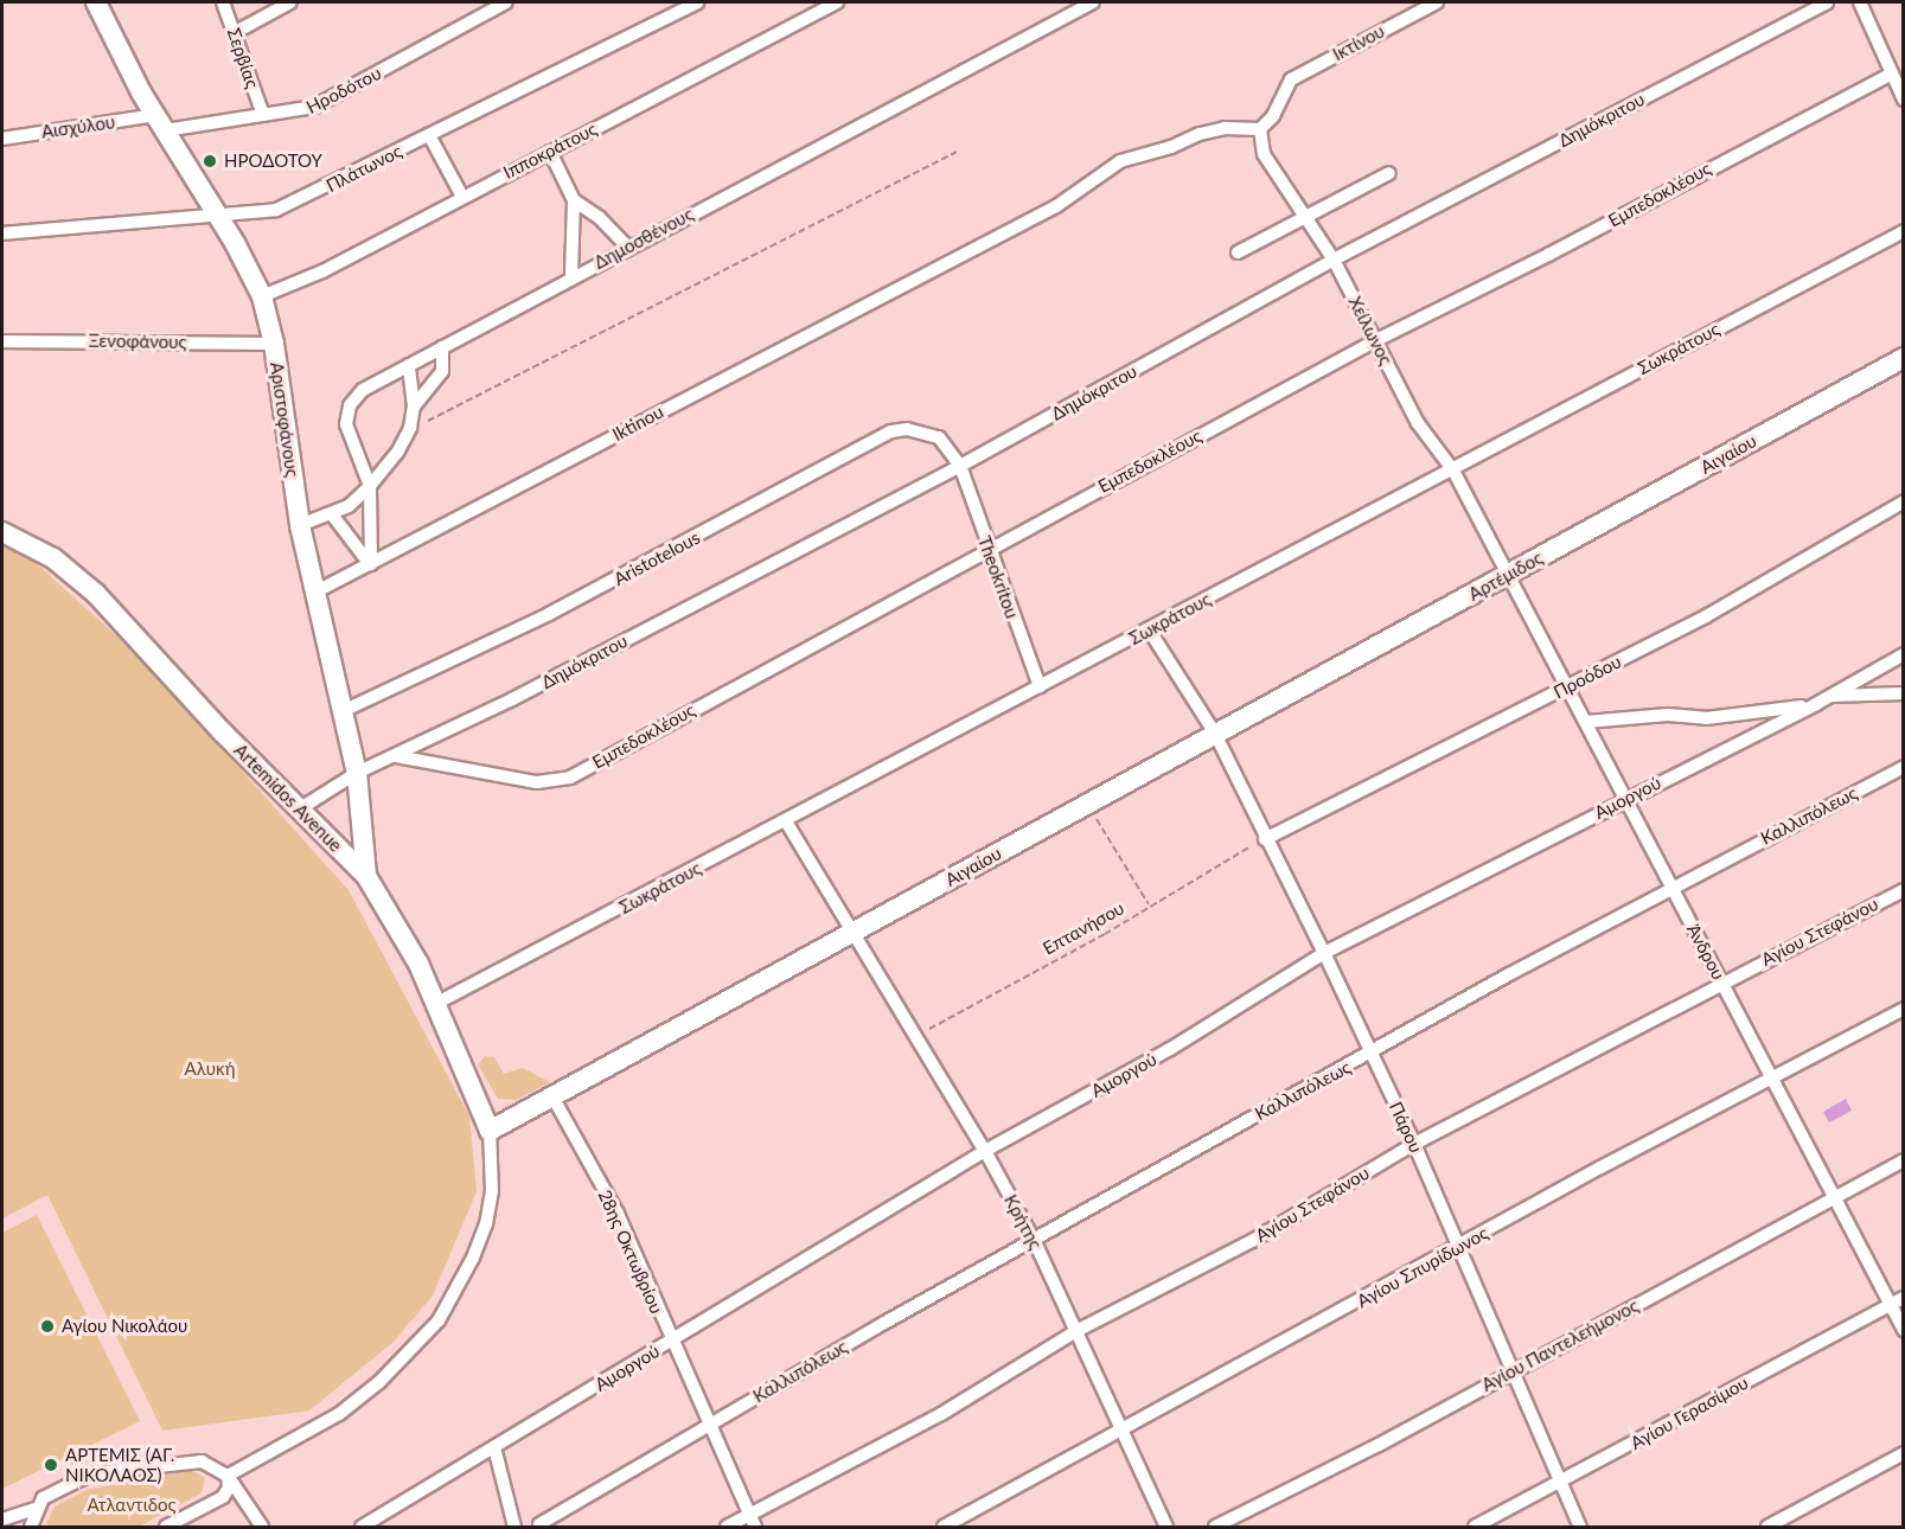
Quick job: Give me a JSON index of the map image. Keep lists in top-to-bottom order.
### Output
{
  "streets": {
    "main road": [
      "Αριστοφάνους",
      "Αιγαίου",
      "Αρτέμιδος",
      "Artemidos Avenue"
    ],
    "street": [
      "Ικτίνου",
      "Σερβίας",
      "Ηροδότου",
      "Δημόκριτου",
      "Αισχύλου",
      "Ιπποκράτους",
      "Πλάτωνος",
      "Εμπεδοκλέους",
      "Δημοσθένους",
      "Χείλωνος",
      "Ξενοφάνους",
      "Σωκράτους",
      "Iktinou",
      "Aristotelous",
      "Theokritou",
      "Προόδου",
      "Αμοργού",
      "Καλλιπόλεως",
      "Αγίου Στεφάνου",
      "Άνδρου",
      "Πάρου",
      "Κρήτης",
      "28ης Οκτωβρίου",
      "Αγίου Σπυρίδωνος",
      "Αγίου Παντελεήμονος",
      "Αγίου Γερασίμου"
    ],
    "path": ["Επτανήσου"]
  },
  "crossings": [
    ["Ικτίνου", "Χείλωνος"],
    ["Ικτίνου", "Iktinou"],
    ["Σερβίας", "Ηροδότου"],
    ["Ηροδότου", "Αισχύλου"],
    ["Ηροδότου", "Αριστοφάνους"],
    ["Δημόκριτου", "Εμπεδοκλέους"],
    ["Δημόκριτου", "Χείλωνος"],
    ["Δημόκριτου", "Αριστοφάνους"],
    ["Δημόκριτου", "Aristotelous"],
    ["Δημόκριτου", "Theokritou"],
    ["Δημόκριτου", "Artemidos Avenue"],
    ["Αισχύλου", "Αριστοφάνους"],
    ["Ιπποκράτους", "Αριστοφάνους"],
    ["Πλάτωνος", "Αριστοφάνους"],
    ["Εμπεδοκλέους", "Χείλωνος"],
    ["Εμπεδοκλέους", "Theokritou"],
    ["Χείλωνος", "Σωκράτους"],
    ["Χείλωνος", "Iktinou"],
    ["Χείλωνος", "Αρτέμιδος"],
    ["Χείλωνος", "Άνδρου"],
    ["Ξενοφάνους", "Αριστοφάνους"],
    ["Σωκράτους", "Theokritou"],
    ["Σωκράτους", "Artemidos Avenue"],
    ["Σωκράτους", "Πάρου"],
    ["Σωκράτους", "Κρήτης"],
    ["Αριστοφάνους", "Iktinou"],
    ["Αριστοφάνους", "Aristotelous"],
    ["Αριστοφάνους", "Artemidos Avenue"],
    ["Αιγαίου", "Αρτέμιδος"],
    ["Αιγαίου", "Artemidos Avenue"],
    ["Αιγαίου", "Πάρου"],
    ["Αιγαίου", "Κρήτης"],
    ["Αιγαίου", "28ης Οκτωβρίου"],
    ["Aristotelous", "Theokritou"],
    ["Αρτέμιδος", "Άνδρου"],
    ["Προόδου", "Επτανήσου"],
    ["Προόδου", "Άνδρου"],
    ["Προόδου", "Πάρου"],
    ["Αμοργού", "Άνδρου"],
    ["Αμοργού", "Πάρου"],
    ["Αμοργού", "Κρήτης"],
    ["Αμοργού", "28ης Οκτωβρίου"],
    ["Καλλιπόλεως", "Άνδρου"],
    ["Καλλιπόλεως", "Πάρου"],
    ["Καλλιπόλεως", "Κρήτης"],
    ["Καλλιπόλεως", "28ης Οκτωβρίου"],
    ["Επτανήσου", "Πάρου"],
    ["Επτανήσου", "Κρήτης"],
    ["Αγίου Στεφάνου", "Άνδρου"],
    ["Αγίου Στεφάνου", "Πάρου"],
    ["Αγίου Στεφάνου", "Κρήτης"],
    ["Αγίου Στεφάνου", "28ης Οκτωβρίου"],
    ["Άνδρου", "Αγίου Σπυρίδωνος"],
    ["Άνδρου", "Αγίου Παντελεήμονος"],
    ["Άνδρου", "Αγίου Γερασίμου"],
    ["Πάρου", "Αγίου Σπυρίδωνος"],
    ["Πάρου", "Αγίου Παντελεήμονος"],
    ["Πάρου", "Αγίου Γερασίμου"],
    ["Κρήτης", "Αγίου Σπυρίδωνος"]
  ],
  "parks": ["Αλυκή", "Ατλαντιδος"],
  "places": ["ΗΡΟΔΟΤΟΥ", "Αγίου Νικολάου", "ΑΡΤΕΜΙΣ (ΑΓ. ΝΙΚΟΛΑΟΣ)"]
}
